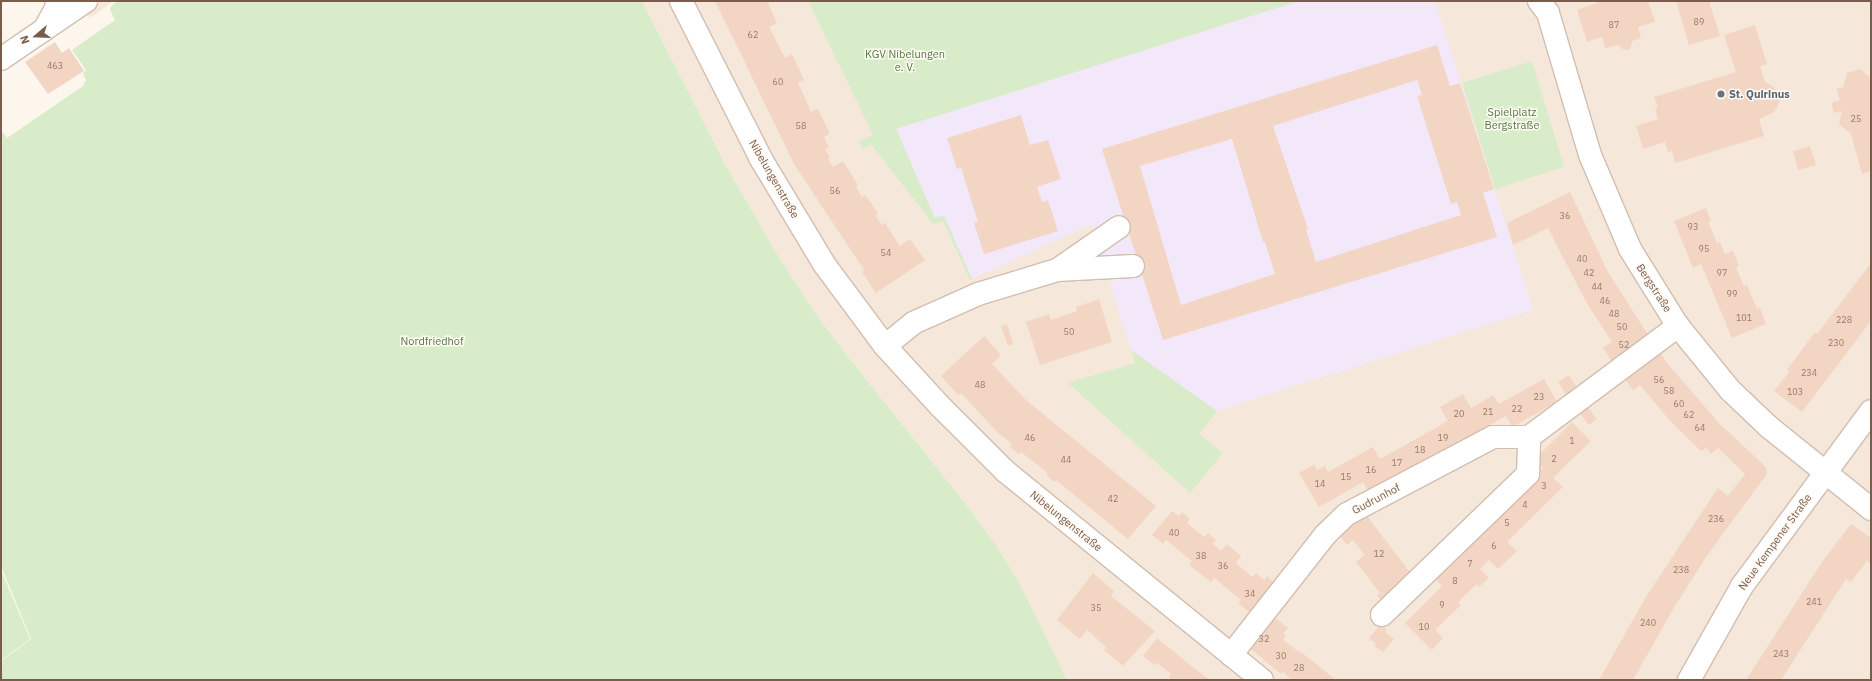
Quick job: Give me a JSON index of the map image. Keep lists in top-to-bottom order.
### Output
{
  "streets": {
    "street": [
      "Nibelungenstraße",
      "Bergstraße",
      "Gudrunhof",
      "Neue Kempener Straße"
    ]
  },
  "crossings": [
    ["Nibelungenstraße", "Gudrunhof"],
    ["Bergstraße", "Neue Kempener Straße"]
  ],
  "parks": ["KGV Nibelungen e. V.", "Spielplatz Bergstraße", "Nordfriedhof"],
  "places": ["St. Quirinus"],
  "house_numbers": [
    "89",
    "87",
    "62",
    "463",
    "60",
    "25",
    "58",
    "56",
    "36",
    "93",
    "95",
    "54",
    "40",
    "42",
    "97",
    "44",
    "99",
    "46",
    "48",
    "101",
    "228",
    "50",
    "50",
    "230",
    "52",
    "234",
    "56",
    "48",
    "58",
    "103",
    "23",
    "60",
    "22",
    "21",
    "20",
    "62",
    "64",
    "46",
    "19",
    "1",
    "18",
    "2",
    "44",
    "17",
    "16",
    "15",
    "14",
    "3",
    "42",
    "4",
    "236",
    "5",
    "40",
    "6",
    "12",
    "38",
    "7",
    "36",
    "238",
    "8",
    "34",
    "241",
    "9",
    "35",
    "240",
    "10",
    "32",
    "243",
    "30",
    "28"
  ],
  "north": "left"
}
